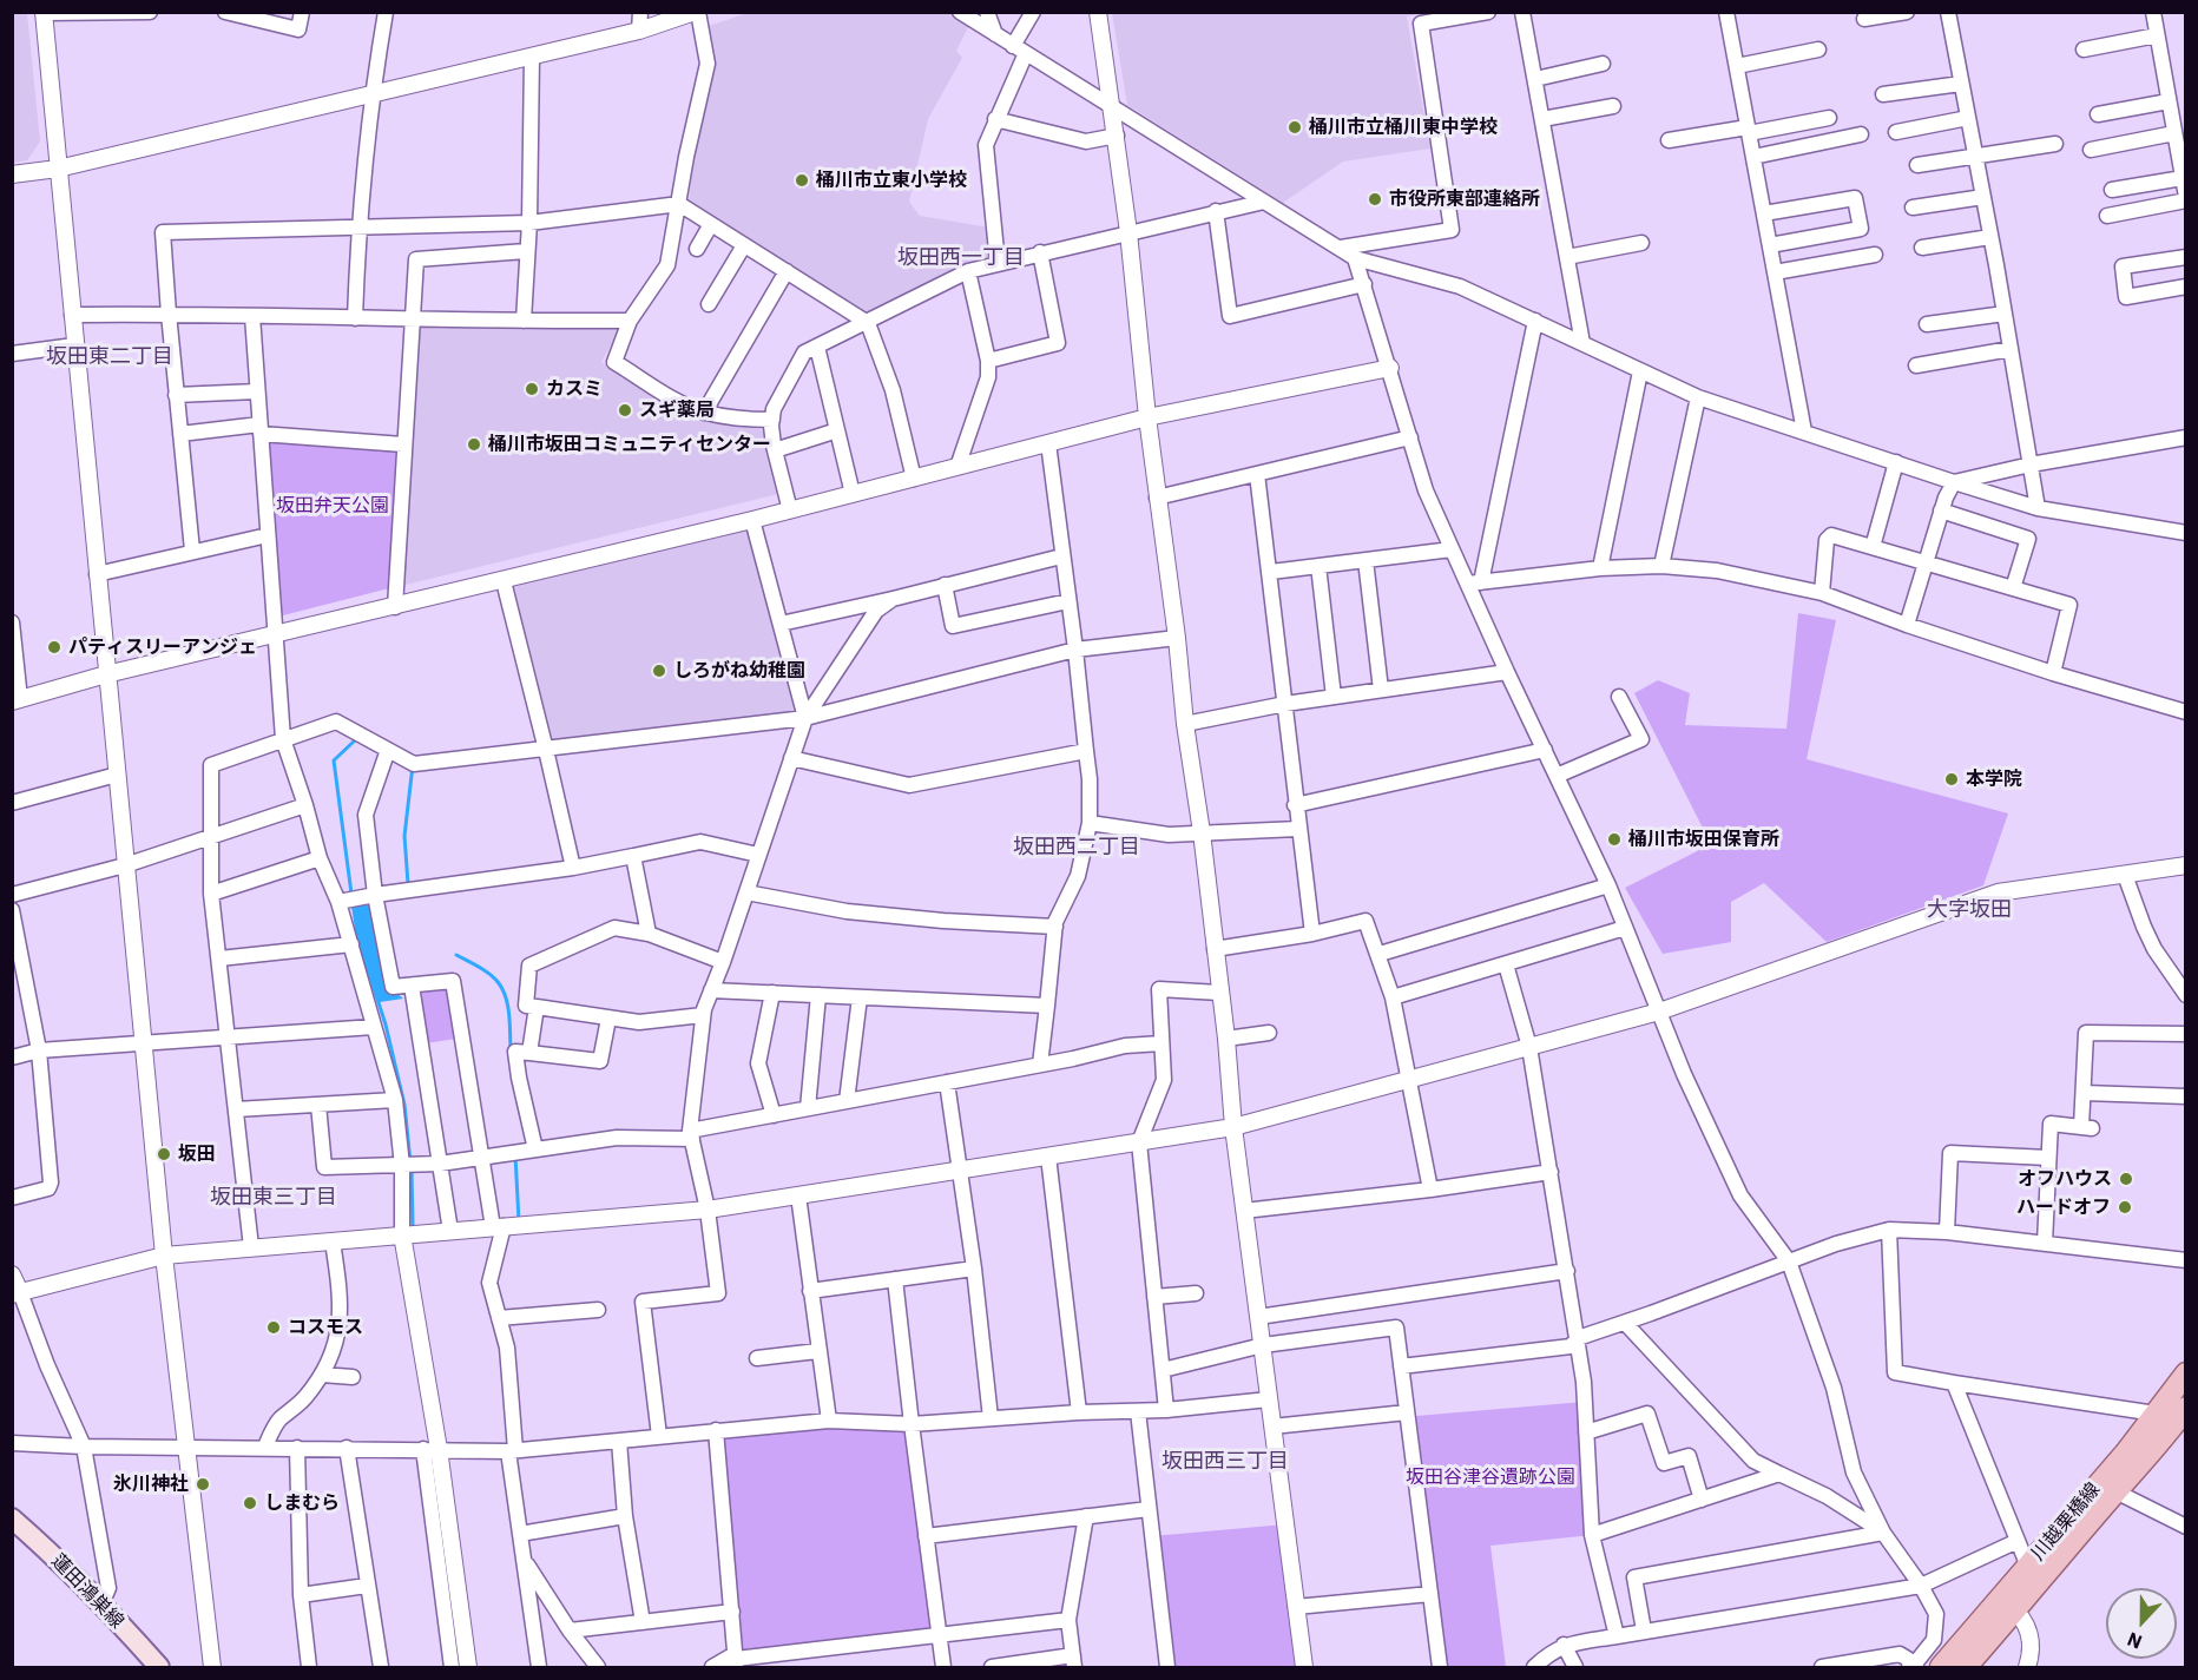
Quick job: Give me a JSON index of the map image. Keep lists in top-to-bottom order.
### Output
{
  "streets": {
    "main road": ["川越栗橋線", "蓮田鴻巣線"]
  },
  "districts": [
    "坂田西一丁目",
    "坂田東二丁目",
    "坂田西二丁目",
    "大字坂田",
    "坂田東三丁目",
    "坂田西三丁目"
  ],
  "parks": ["坂田弁天公園", "坂田谷津谷遺跡公園"],
  "places": [
    "桶川市立桶川東中学校",
    "桶川市立東小学校",
    "市役所東部連絡所",
    "カスミ",
    "スギ薬局",
    "桶川市坂田コミュニティセンター",
    "パティスリーアンジェ",
    "しろがね幼稚園",
    "本学院",
    "桶川市坂田保育所",
    "坂田",
    "オフハウス",
    "ハードオフ",
    "コスモス",
    "氷川神社",
    "しまむら"
  ],
  "north": "bottom"
}
